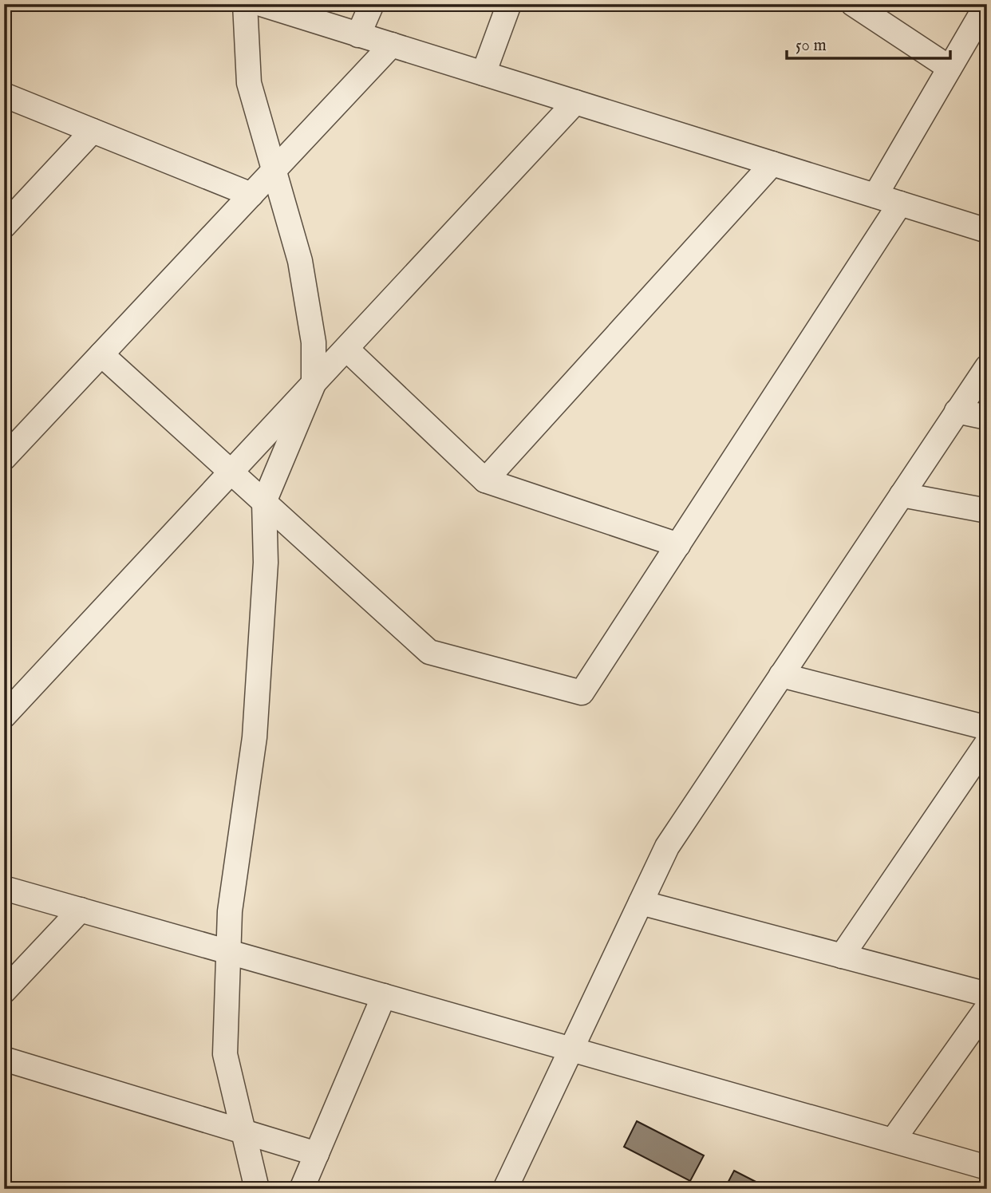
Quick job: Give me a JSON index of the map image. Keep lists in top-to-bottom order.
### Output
{
  "scale_bar": "50 m"
}
